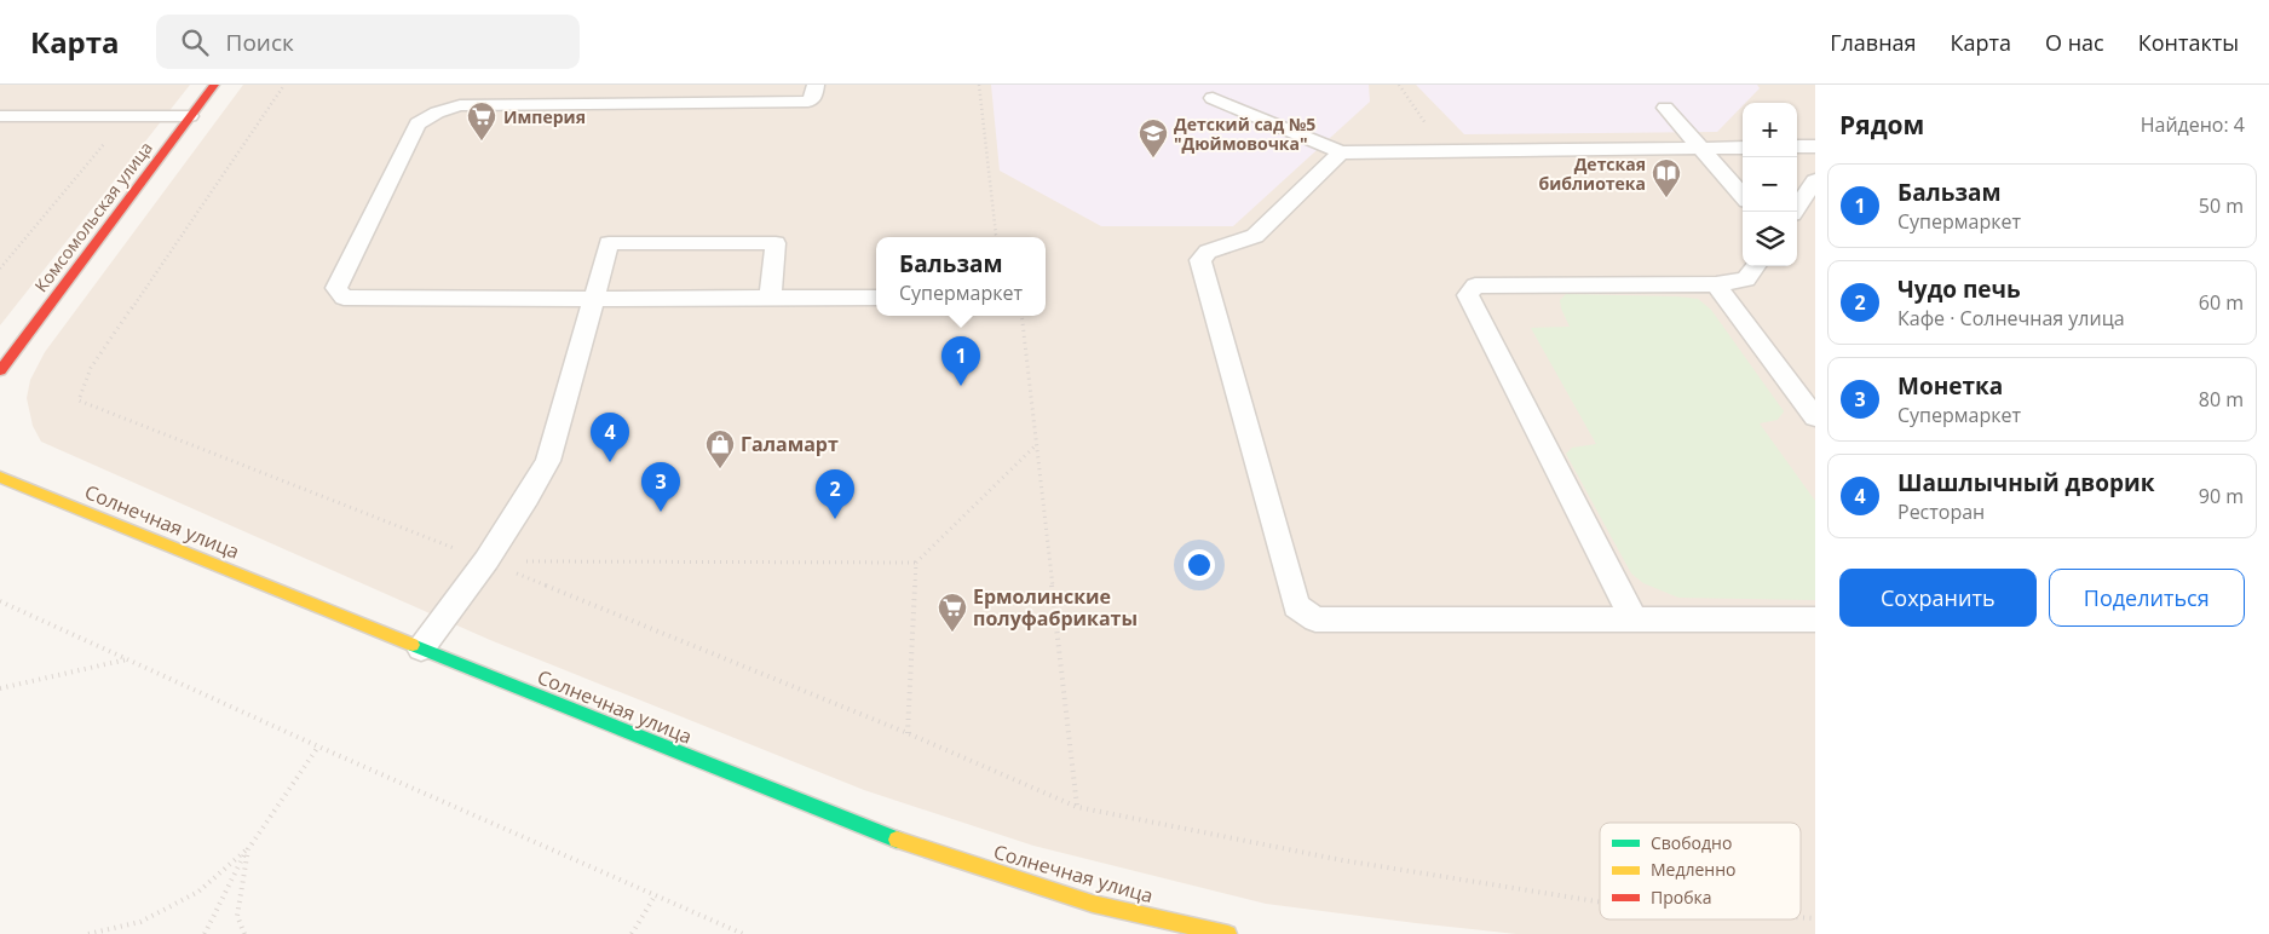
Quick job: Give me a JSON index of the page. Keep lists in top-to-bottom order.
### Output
{
  "streets": {
    "street": ["Комсомольская улица", "Солнечная улица"]
  },
  "places": {
    "supermarket": ["Империя", "Ермолинские полуфабрикаты"],
    "school or university": ["Детский сад №5 \"Дюймовочка\""],
    "library": ["Детская библиотека"],
    "shop": ["Галамарт"]
  },
  "legend": ["Свободно", "Медленно", "Пробка"],
  "page": {
    "header": "Карта",
    "search": "Поиск",
    "nav": [
      "Главная",
      "Карта",
      "О нас",
      "Контакты"
    ],
    "heading": ["Рядом", "Найдено: 4"],
    "map_buttons": ["+", "−"],
    "list": [
      {
        "mark": "1",
        "name": "Бальзам",
        "note": "Супермаркет",
        "value": "50 m"
      },
      {
        "mark": "2",
        "name": "Чудо печь",
        "note": "Кафе · Солнечная улица",
        "value": "60 m"
      },
      {
        "mark": "3",
        "name": "Монетка",
        "note": "Супермаркет",
        "value": "80 m"
      },
      {
        "mark": "4",
        "name": "Шашлычный дворик",
        "note": "Ресторан",
        "value": "90 m"
      }
    ],
    "popup": ["Бальзам", "Супермаркет"],
    "pins": [
      "1",
      "4",
      "3",
      "2"
    ],
    "buttons": ["Сохранить", "Поделиться"]
  }
}
